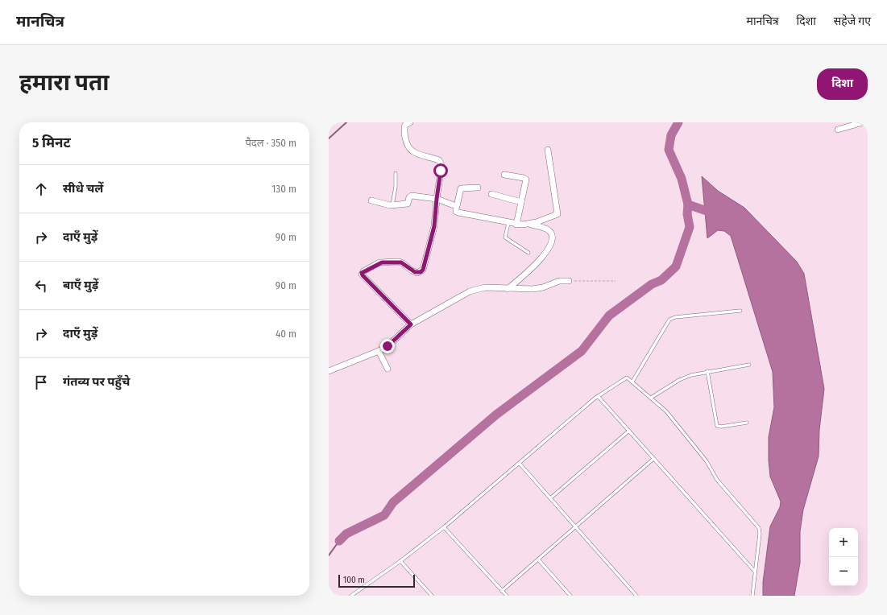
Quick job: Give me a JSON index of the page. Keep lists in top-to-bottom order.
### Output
{
  "scale_bar": "100 m",
  "page": {
    "header": "मानचित्र",
    "nav": ["मानचित्र", "दिशा", "सहेजे गए"],
    "buttons": "दिशा",
    "title": "हमारा पता",
    "heading": ["5 मिनट", "पैदल · 350 m"],
    "list": [
      ["सीधे चलें", "130 m"],
      ["दाएँ मुड़ें", "90 m"],
      ["बाएँ मुड़ें", "90 m"],
      ["दाएँ मुड़ें", "40 m"],
      "गंतव्य पर पहुँचे"
    ],
    "map_buttons": ["+", "−"],
    "scale": "100 m"
  }
}
